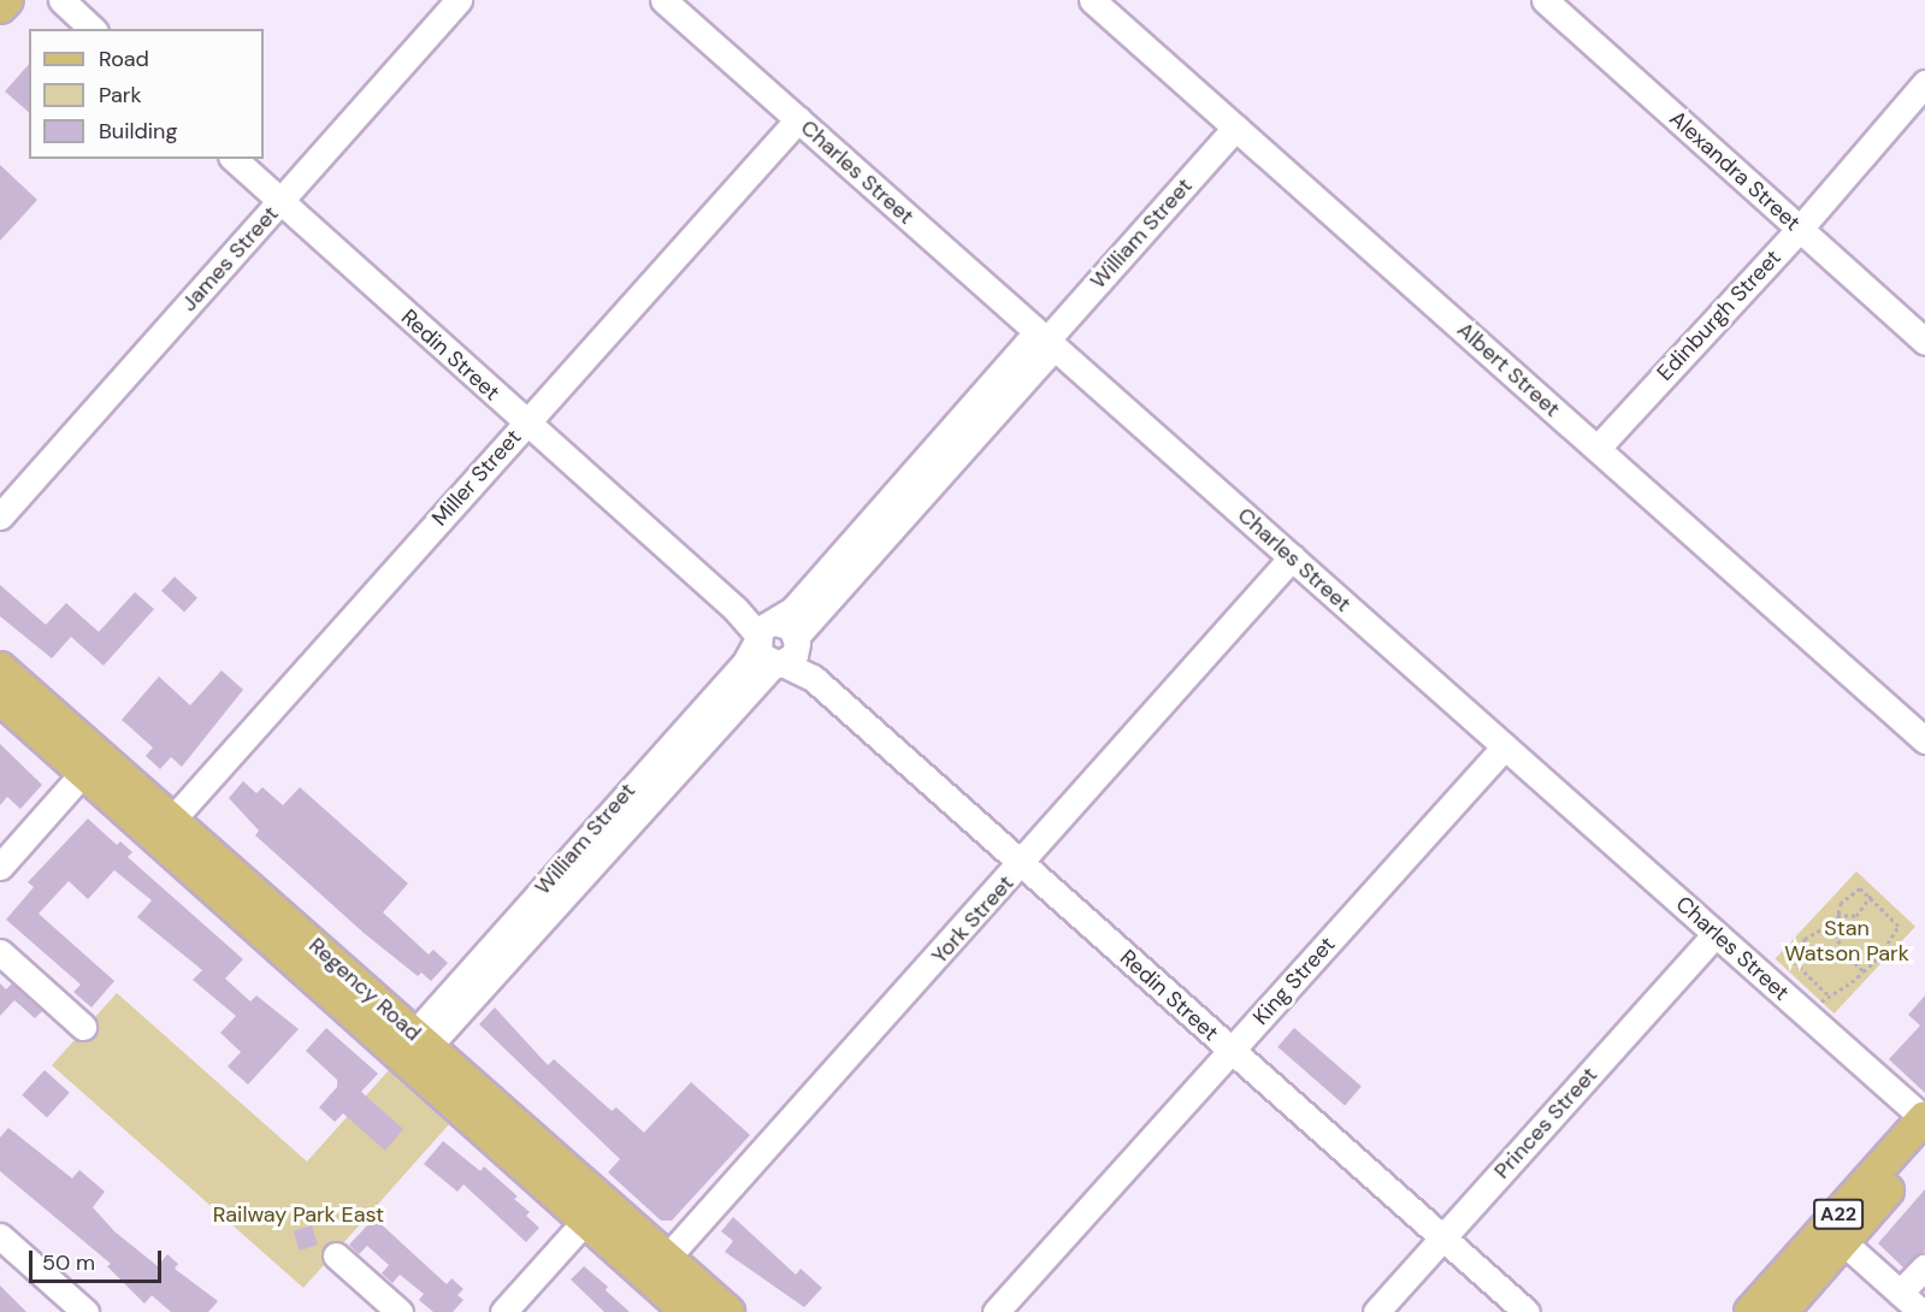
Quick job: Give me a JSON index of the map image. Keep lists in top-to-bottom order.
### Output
{
  "streets": {
    "main road": ["Regency Road", "A22"],
    "street": [
      "Alexandra Street",
      "Charles Street",
      "William Street",
      "James Street",
      "Edinburgh Street",
      "Redin Street",
      "Albert Street",
      "Miller Street",
      "York Street",
      "King Street",
      "Princes Street"
    ]
  },
  "crossings": [
    ["Alexandra Street", "Edinburgh Street"],
    ["Charles Street", "William Street"],
    ["Charles Street", "Miller Street"],
    ["Charles Street", "York Street"],
    ["Charles Street", "King Street"],
    ["Charles Street", "Princes Street"],
    ["Charles Street", "A22"],
    ["William Street", "Redin Street"],
    ["William Street", "Albert Street"],
    ["William Street", "Regency Road"],
    ["James Street", "Redin Street"],
    ["Edinburgh Street", "Albert Street"],
    ["Redin Street", "Miller Street"],
    ["Redin Street", "York Street"],
    ["Redin Street", "King Street"],
    ["Redin Street", "Princes Street"],
    ["Miller Street", "Regency Road"],
    ["York Street", "Regency Road"]
  ],
  "parks": ["Stan Watson Park", "Railway Park East"],
  "legend": ["Road", "Park", "Building"],
  "scale_bar": "50 m"
}
